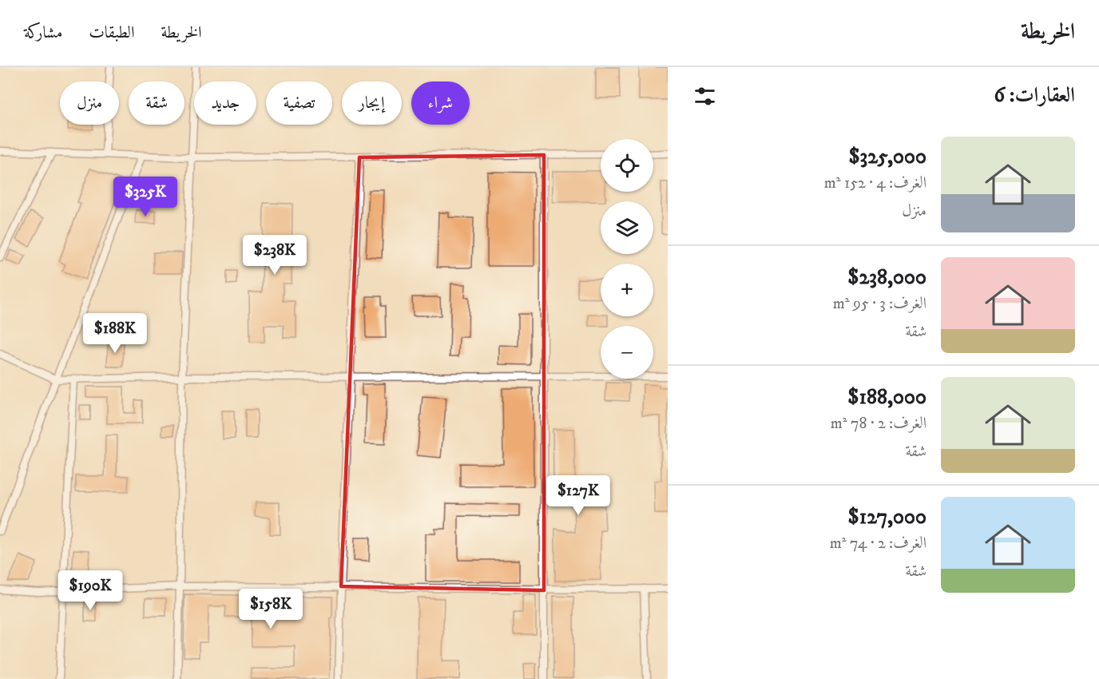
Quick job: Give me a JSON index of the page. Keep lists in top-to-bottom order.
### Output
{
  "page": {
    "header": "الخريطة",
    "nav": ["الخريطة", "الطبقات", "مشاركة"],
    "heading": "العقارات: 6",
    "chip": [
      "شراء",
      "إيجار",
      "تصفية",
      "جديد",
      "شقة",
      "منزل"
    ],
    "list": [
      {
        "name": "$325,000",
        "note": "الغرف: 4 · 152 m² · منزل"
      },
      {
        "name": "$238,000",
        "note": "الغرف: 3 · 95 m² · شقة"
      },
      {
        "name": "$188,000",
        "note": "الغرف: 2 · 78 m² · شقة"
      },
      {
        "name": "$127,000",
        "note": "الغرف: 2 · 74 m² · شقة"
      }
    ],
    "map_buttons": ["+", "−"],
    "price": [
      "$325K",
      "$238K",
      "$188K",
      "$127K",
      "$190K",
      "$158K"
    ]
  }
}
